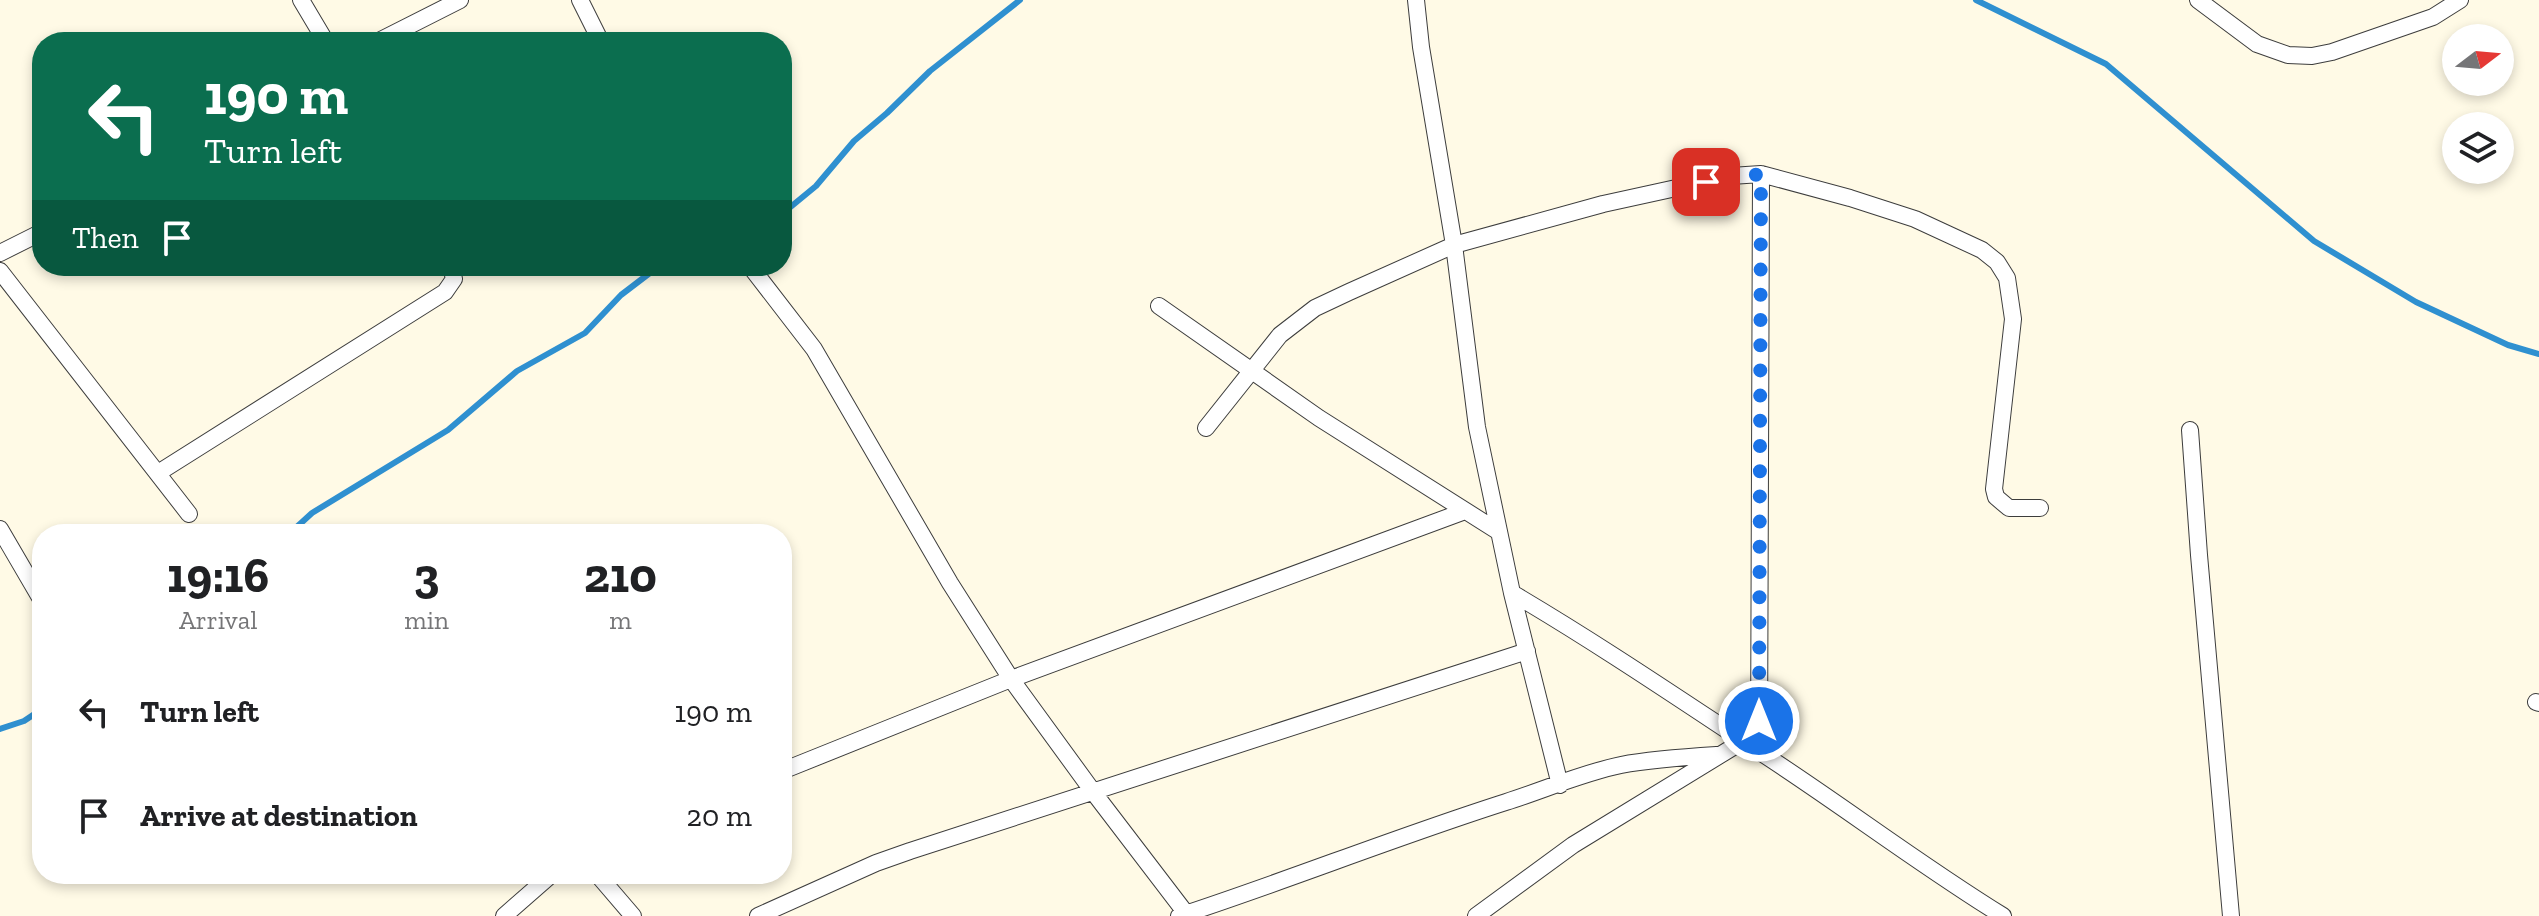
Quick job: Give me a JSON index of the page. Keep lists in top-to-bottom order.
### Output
{
  "north": "right",
  "page": {
    "turn": ["190 m", "Turn left"],
    "then": "Then",
    "eta": [
      "19:16",
      "Arrival",
      "3",
      "min",
      "210",
      "m"
    ],
    "list": [
      {
        "name": "Turn left",
        "value": "190 m"
      },
      {
        "name": "Arrive at destination",
        "value": "20 m"
      }
    ]
  }
}
